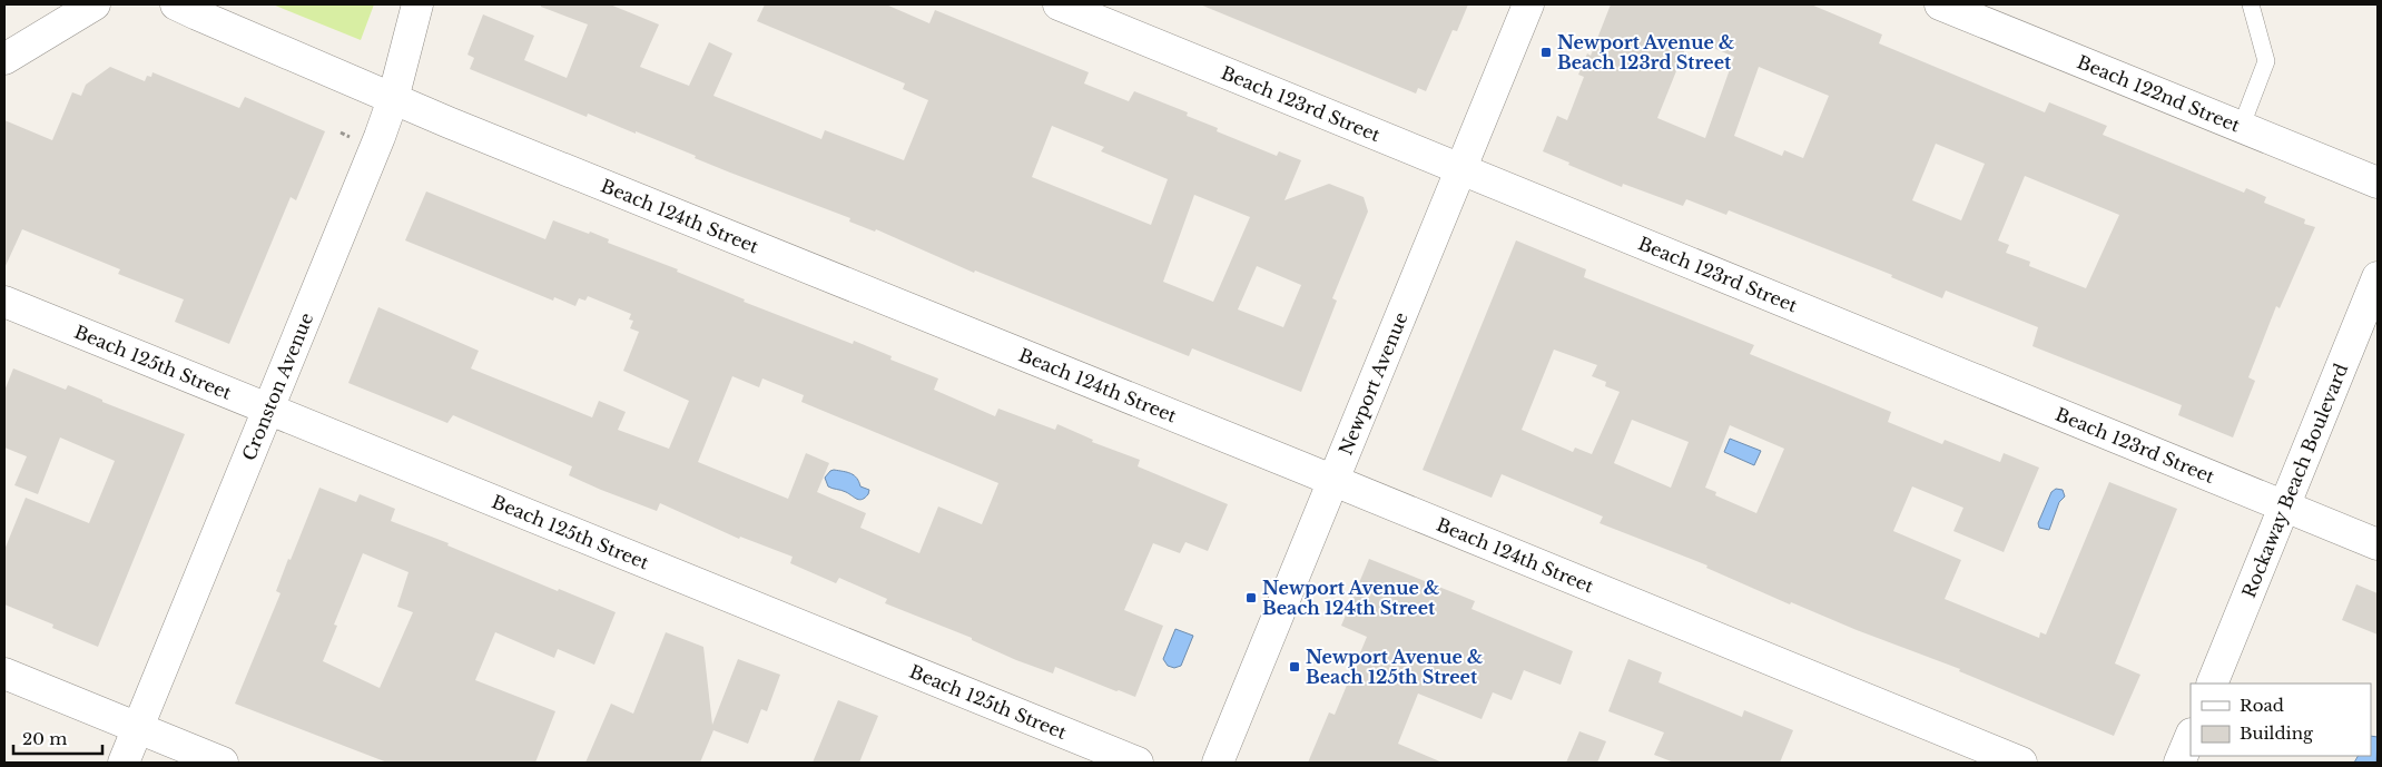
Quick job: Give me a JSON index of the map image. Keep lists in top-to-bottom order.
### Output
{
  "streets": {
    "street": [
      "Beach 122nd Street",
      "Beach 123rd Street",
      "Beach 124th Street",
      "Beach 125th Street",
      "Newport Avenue",
      "Cronston Avenue",
      "Rockaway Beach Boulevard"
    ]
  },
  "crossings": [
    ["Beach 123rd Street", "Newport Avenue"],
    ["Beach 123rd Street", "Rockaway Beach Boulevard"],
    ["Beach 124th Street", "Newport Avenue"],
    ["Beach 124th Street", "Cronston Avenue"],
    ["Beach 125th Street", "Cronston Avenue"]
  ],
  "places": {
    "transit": ["Newport Avenue & Beach 123rd Street", "Newport Avenue & Beach 124th Street", "Newport Avenue & Beach 125th Street"]
  },
  "legend": ["Road", "Building"],
  "scale_bar": "20 m"
}
